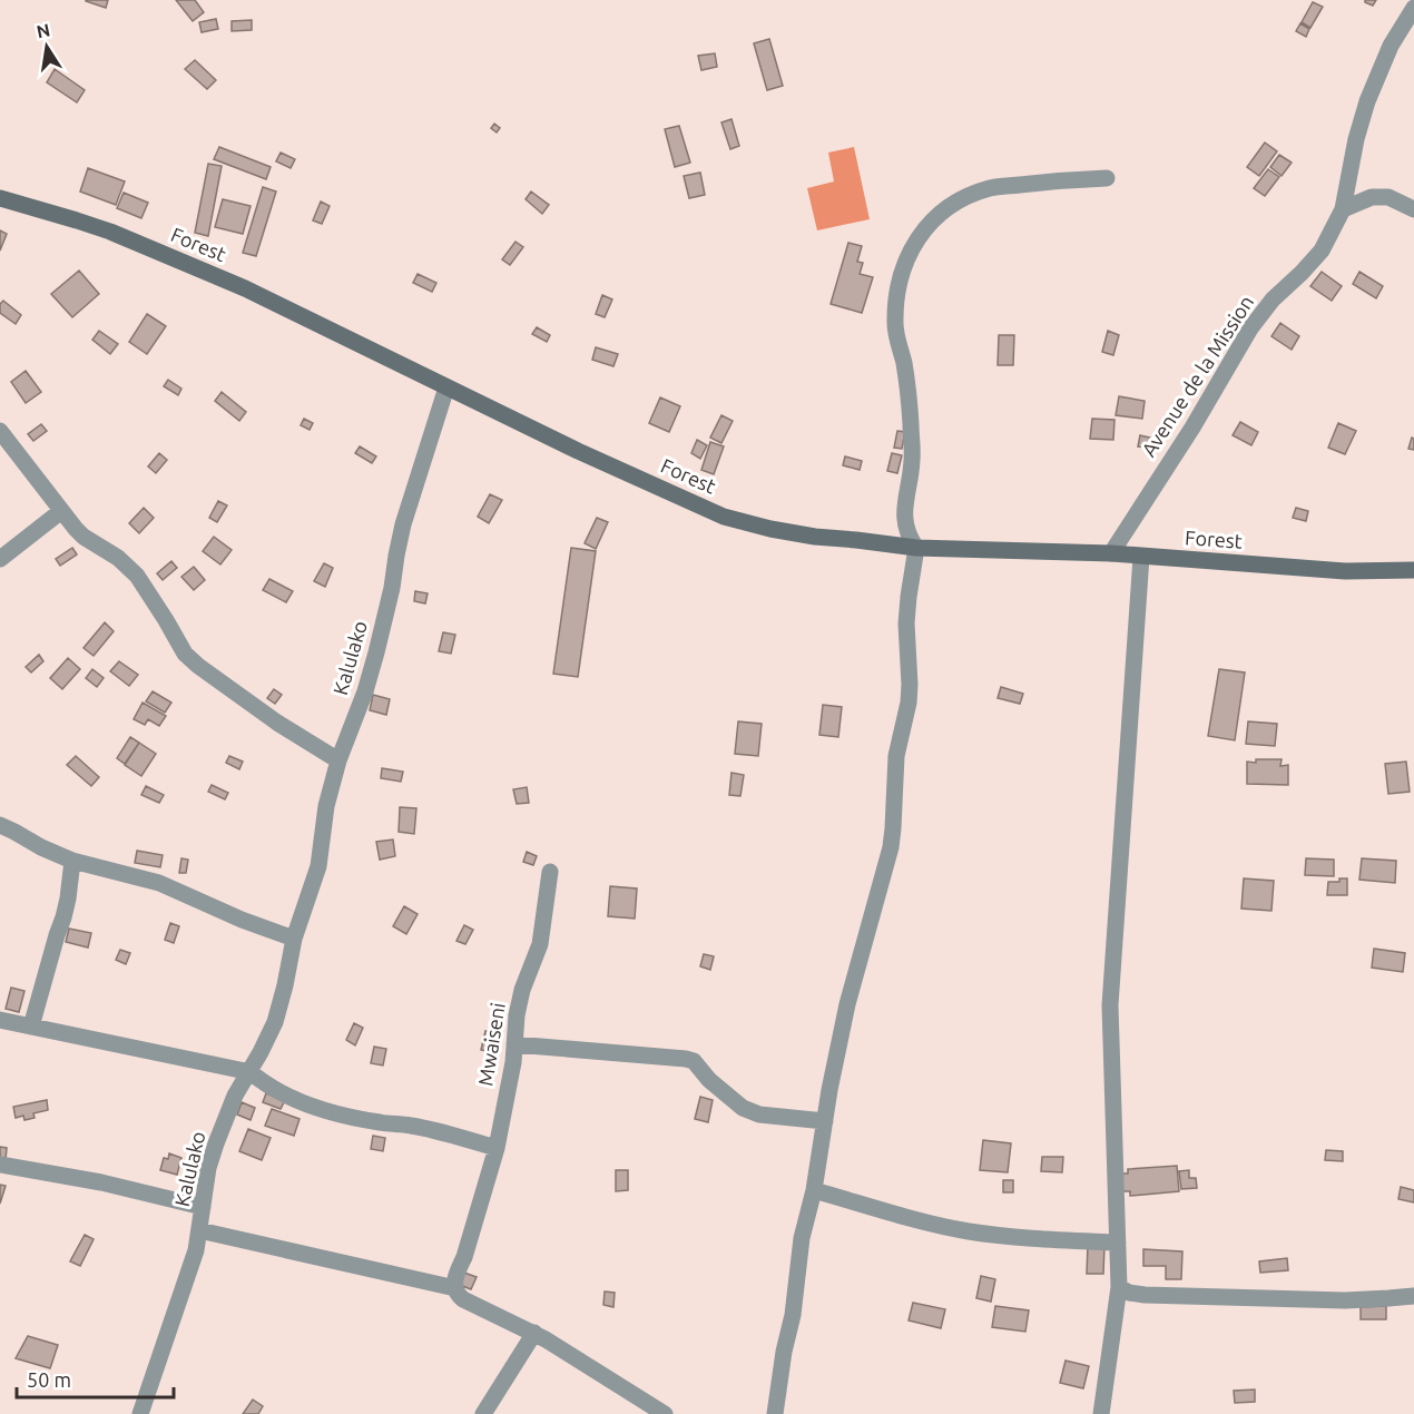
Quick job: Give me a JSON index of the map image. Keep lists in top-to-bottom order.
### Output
{
  "streets": {
    "street": [
      "Forest",
      "Avenue de la Mission",
      "Kalulako",
      "Mwaiseni"
    ]
  },
  "crossings": [
    ["Forest", "Avenue de la Mission"],
    ["Forest", "Kalulako"]
  ],
  "scale_bar": "50 m",
  "north": "top"
}
